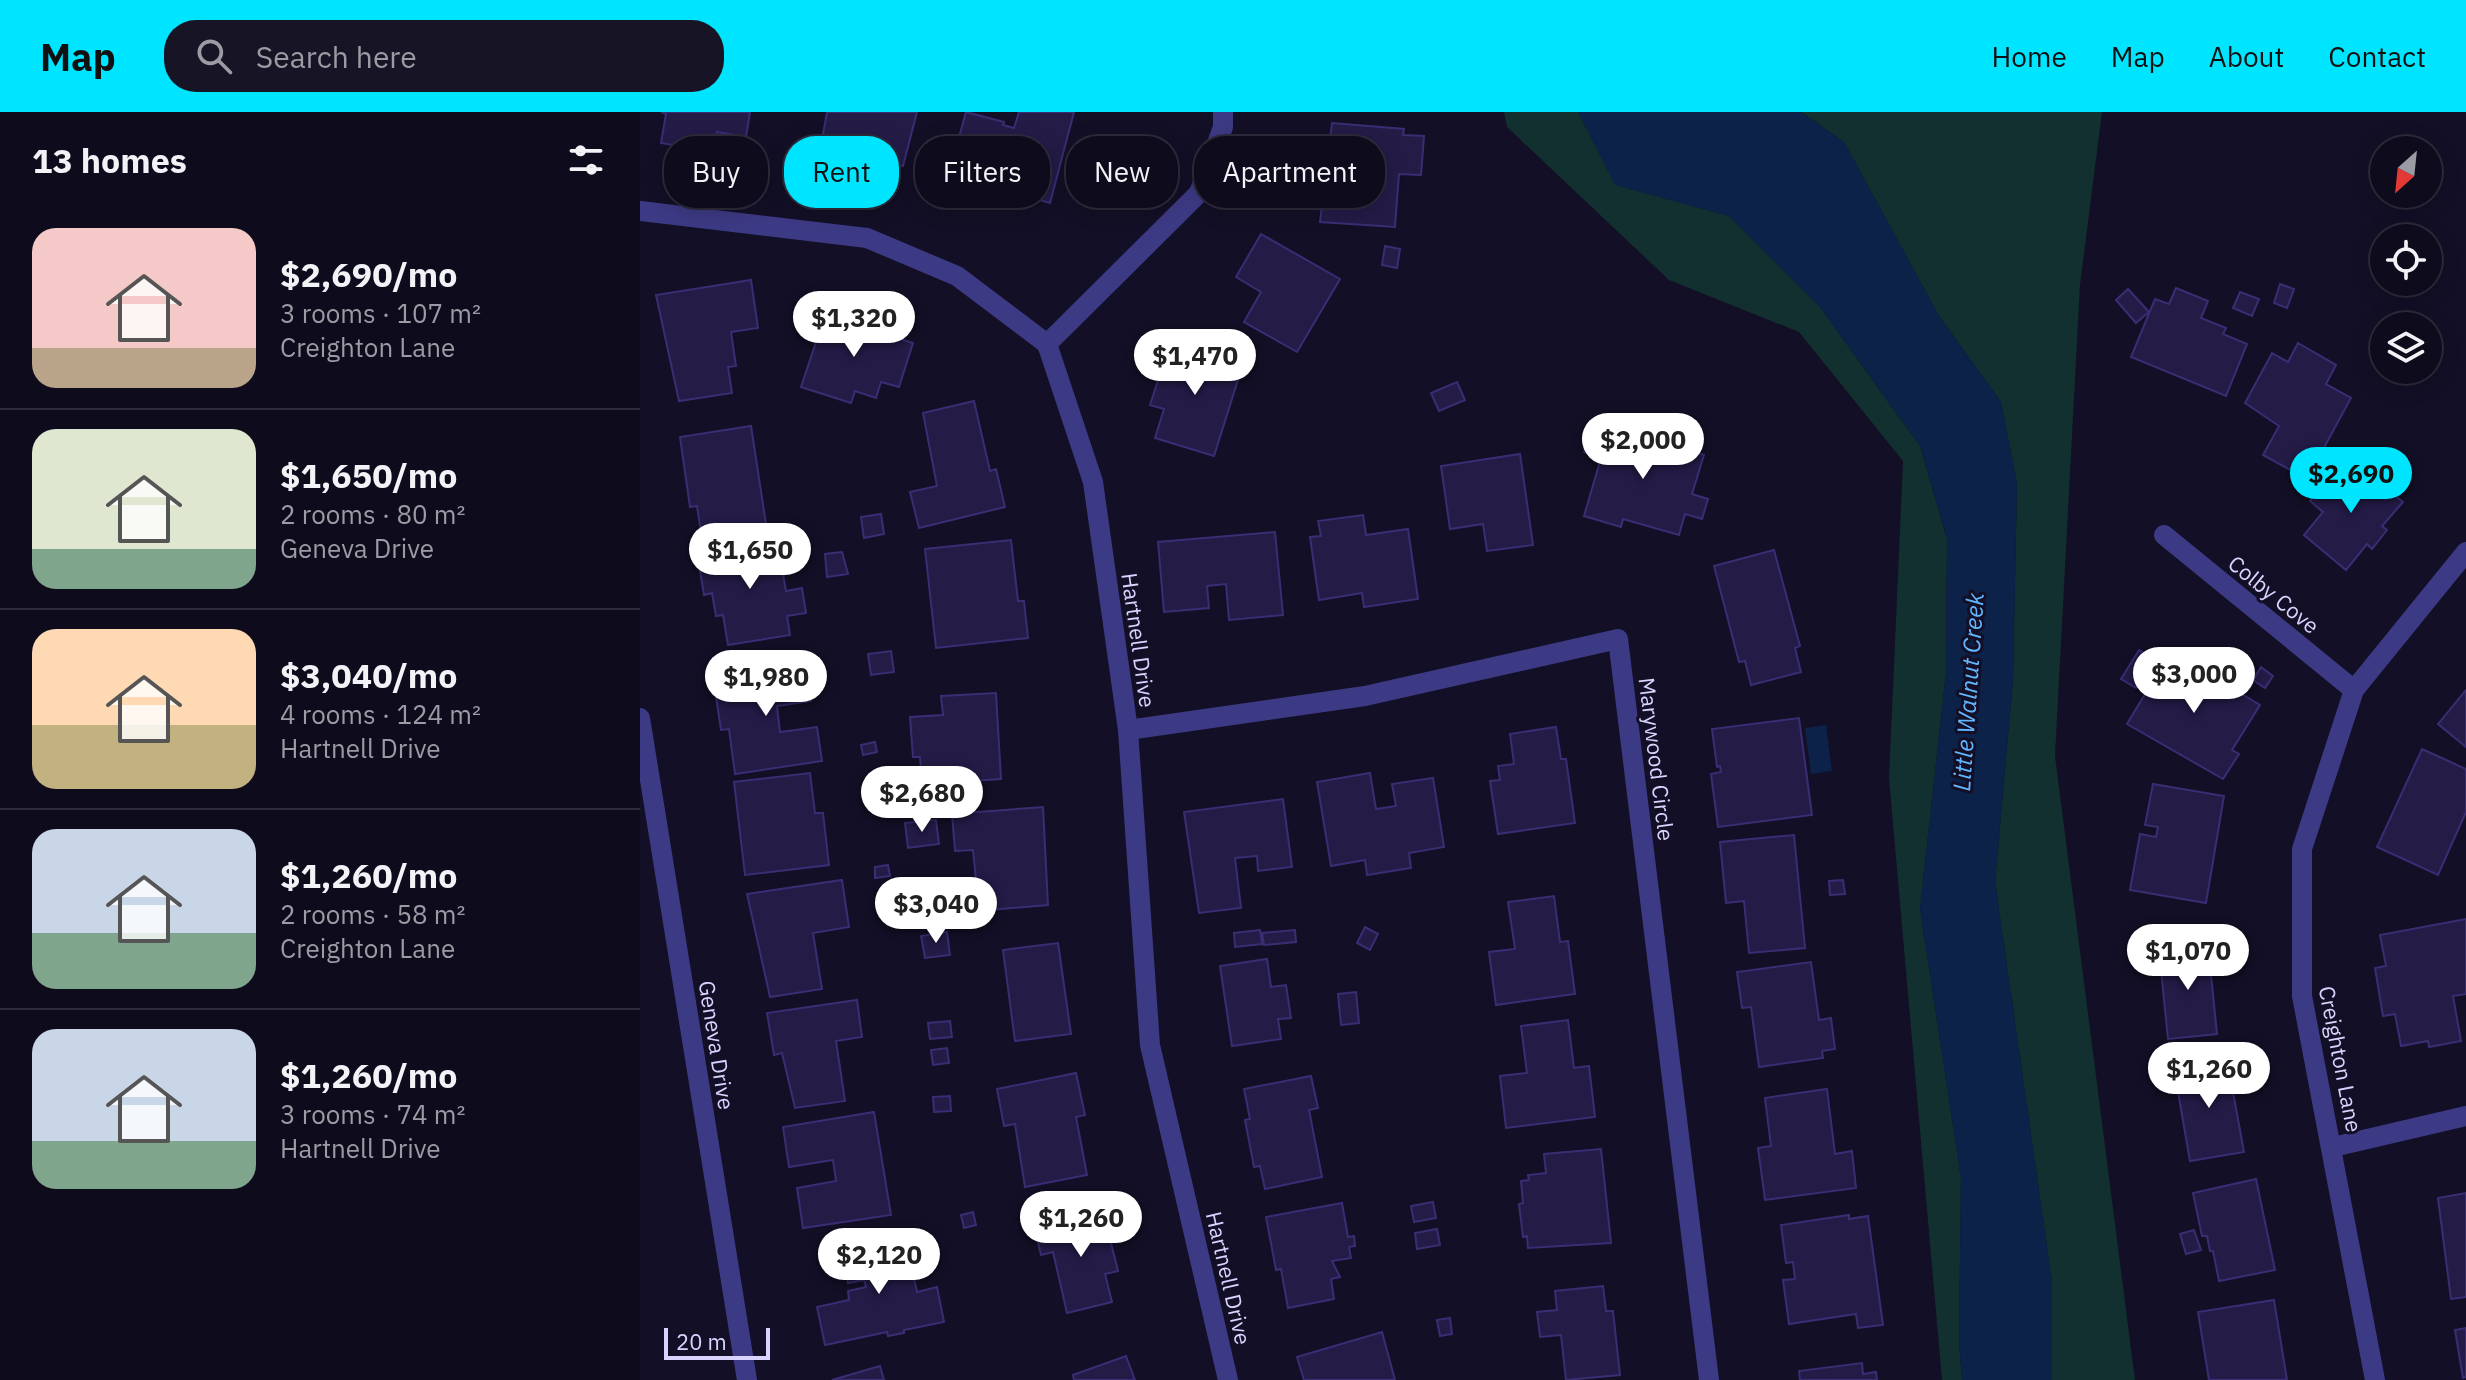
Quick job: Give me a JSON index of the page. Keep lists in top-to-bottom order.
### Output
{
  "streets": {
    "street": [
      "Colby Cove",
      "Hartnell Drive",
      "Marywood Circle",
      "Geneva Drive",
      "Creighton Lane"
    ]
  },
  "crossings": [
    ["Colby Cove", "Creighton Lane"],
    ["Hartnell Drive", "Marywood Circle"]
  ],
  "water": ["Little Walnut Creek"],
  "scale_bar": "20 m",
  "north": "bottom left",
  "page": {
    "header": "Map",
    "search": "Search here",
    "nav": [
      "Home",
      "Map",
      "About",
      "Contact"
    ],
    "heading": "13 homes",
    "chip": [
      "Buy",
      "Rent",
      "Filters",
      "New",
      "Apartment"
    ],
    "list": [
      {
        "name": "$2,690/mo",
        "note": "3 rooms · 107 m² · Creighton Lane"
      },
      {
        "name": "$1,650/mo",
        "note": "2 rooms · 80 m² · Geneva Drive"
      },
      {
        "name": "$3,040/mo",
        "note": "4 rooms · 124 m² · Hartnell Drive"
      },
      {
        "name": "$1,260/mo",
        "note": "2 rooms · 58 m² · Creighton Lane"
      },
      {
        "name": "$1,260/mo",
        "note": "3 rooms · 74 m² · Hartnell Drive"
      }
    ],
    "price": [
      "$1,320",
      "$1,470",
      "$2,000",
      "$2,690",
      "$1,650",
      "$3,000",
      "$1,980",
      "$2,680",
      "$3,040",
      "$1,070",
      "$1,260",
      "$1,260",
      "$2,120"
    ],
    "scale": "20 m"
  }
}
